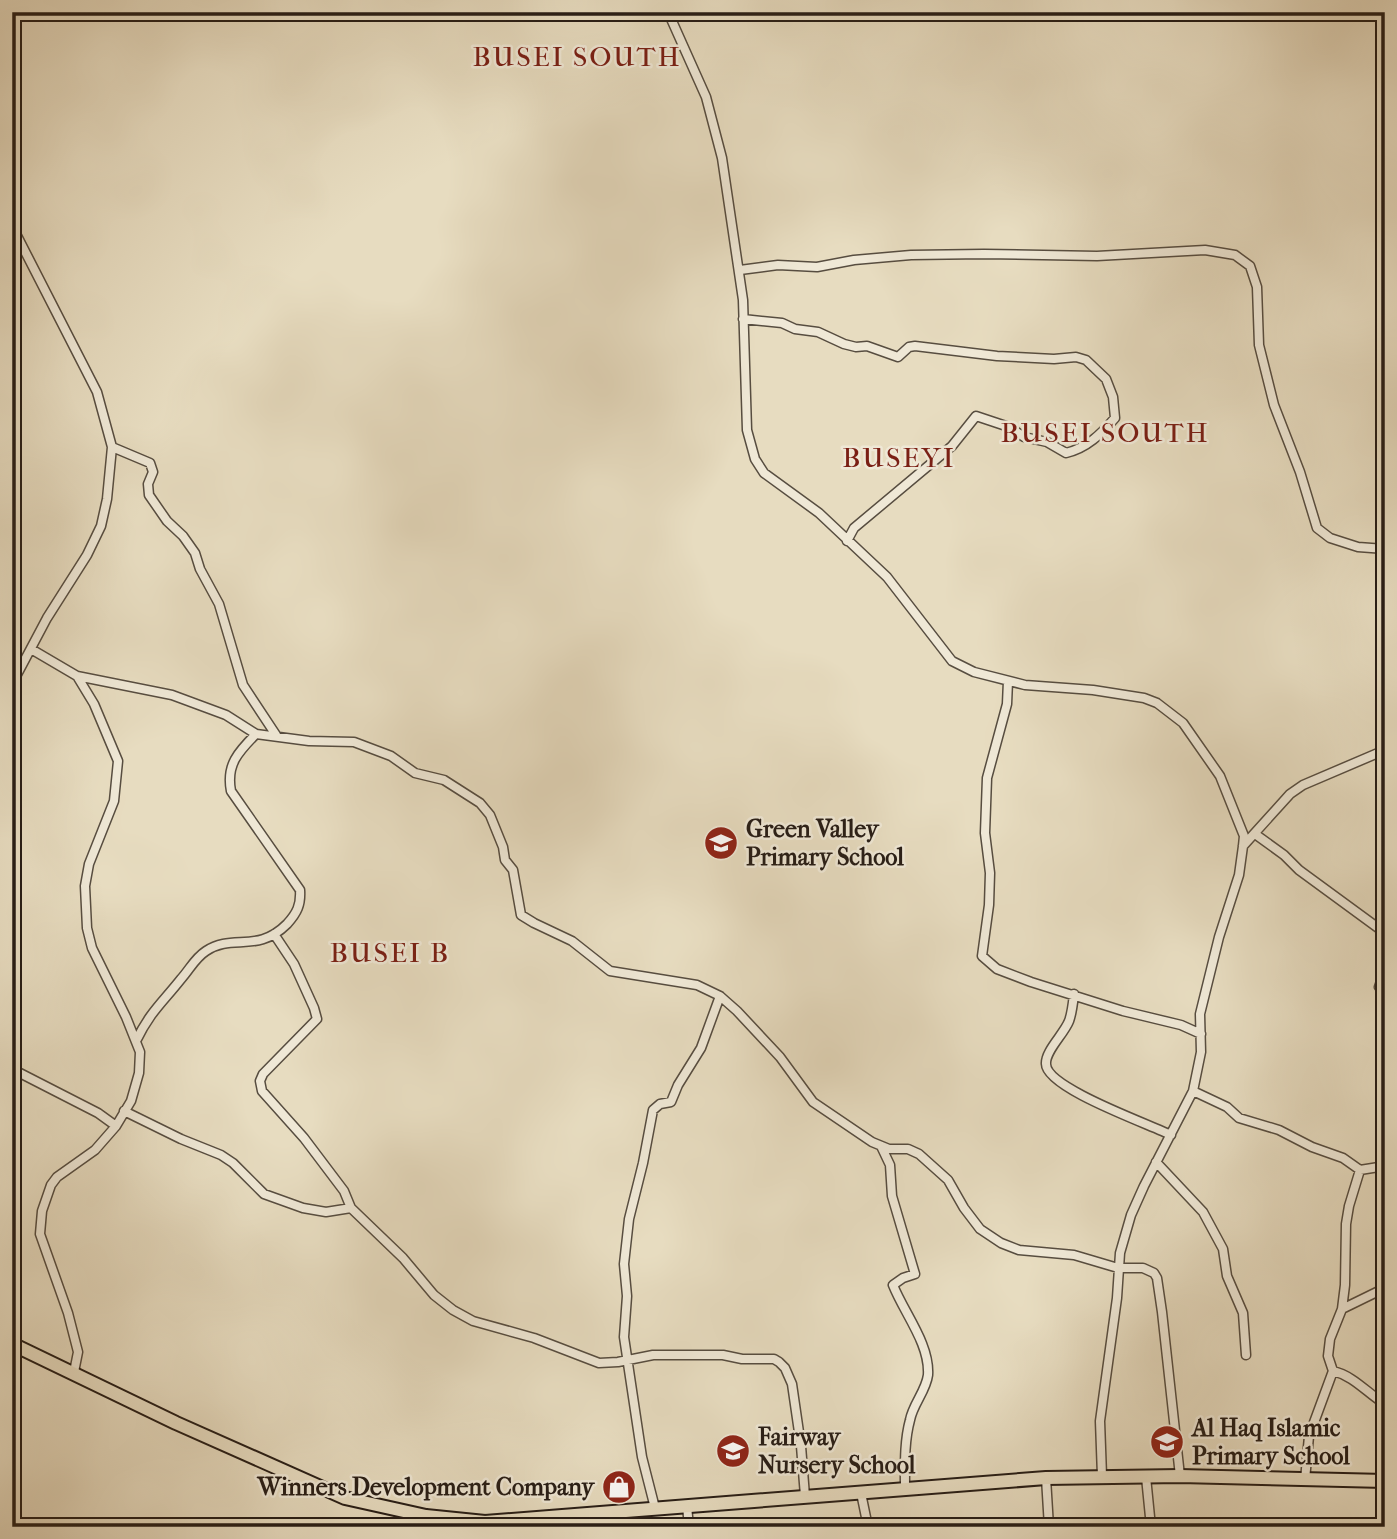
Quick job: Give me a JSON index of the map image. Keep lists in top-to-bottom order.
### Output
{
  "districts": [
    "BUSEI SOUTH",
    "BUSEI SOUTH",
    "BUSEYI",
    "BUSEI B"
  ],
  "places": {
    "school or university": ["Green Valley Primary School", "Al Haq Islamic Primary School", "Fairway Nursery School"],
    "shop": ["Winners Development Company"]
  }
}
